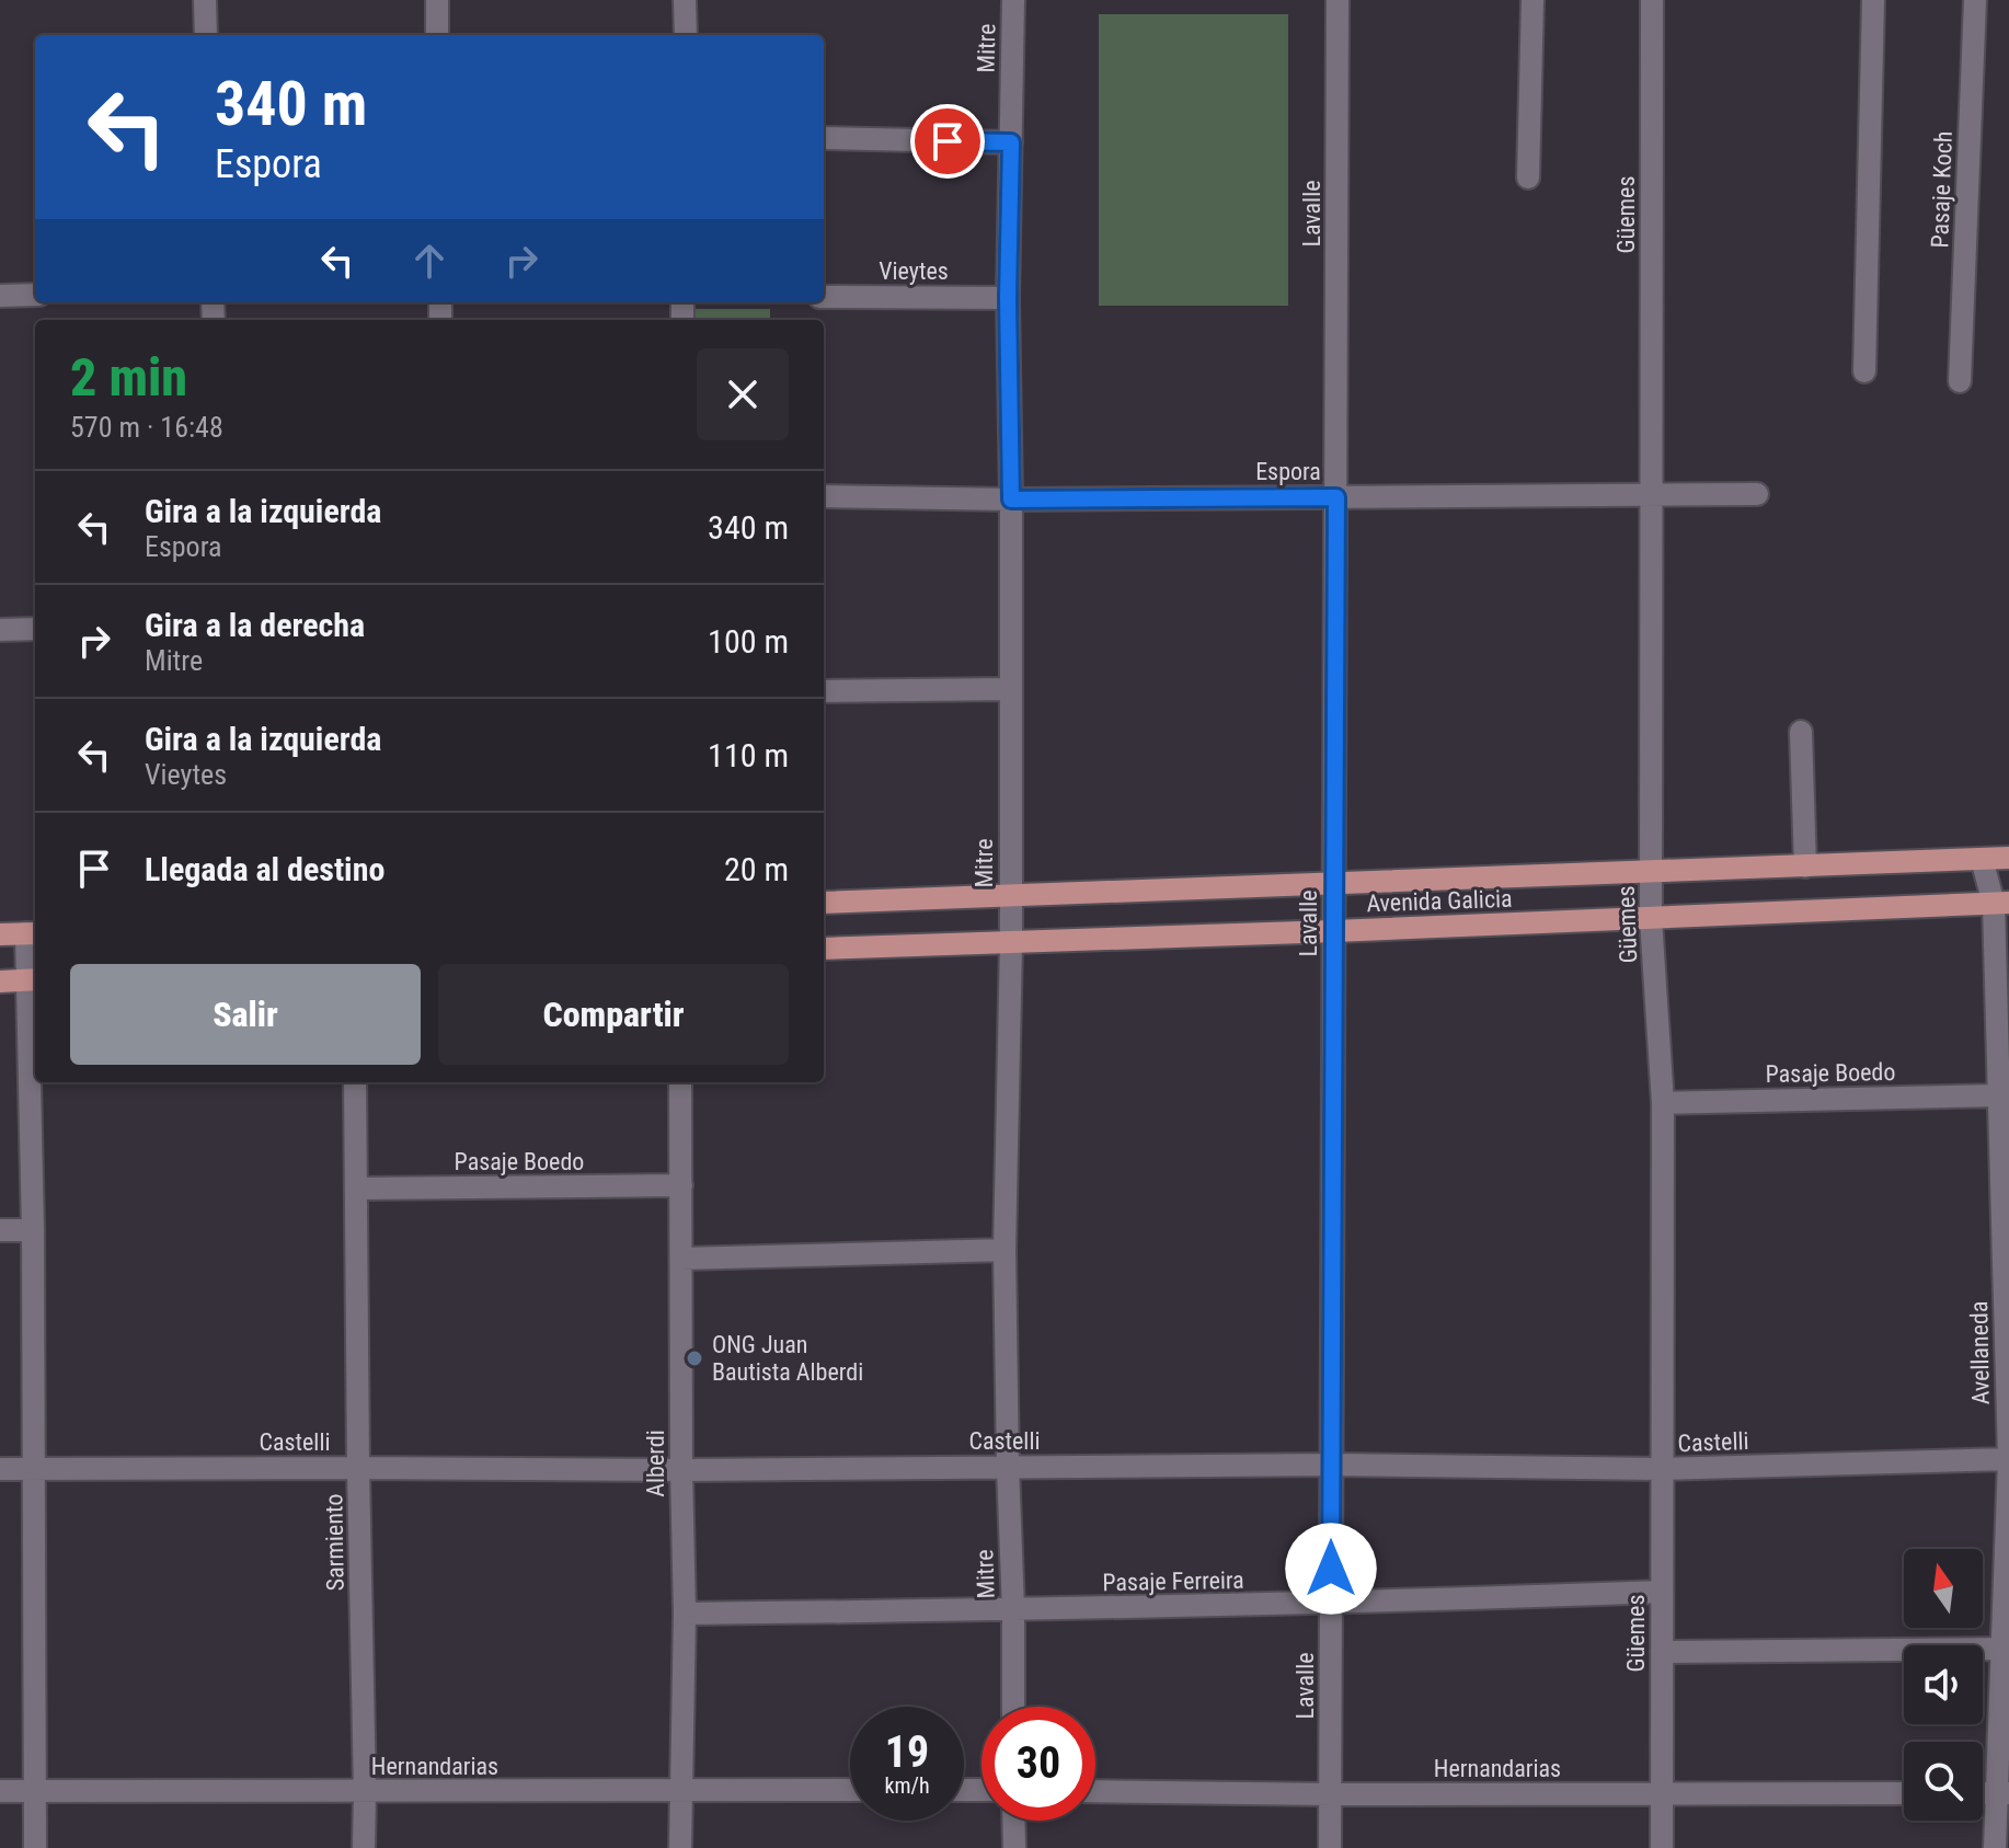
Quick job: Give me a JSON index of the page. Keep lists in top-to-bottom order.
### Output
{
  "streets": {
    "main road": ["Avenida Galicia"],
    "street": [
      "Mitre",
      "Pasaje Koch",
      "Lavalle",
      "Güemes",
      "Vieytes",
      "Espora",
      "Pasaje Boedo",
      "Avellaneda",
      "Castelli",
      "Alberdi",
      "Sarmiento",
      "Pasaje Ferreira",
      "Hernandarias"
    ]
  },
  "crossings": [
    ["Mitre", "Vieytes"],
    ["Mitre", "Espora"],
    ["Mitre", "Avenida Galicia"],
    ["Mitre", "Castelli"],
    ["Mitre", "Pasaje Ferreira"],
    ["Lavalle", "Espora"],
    ["Lavalle", "Avenida Galicia"],
    ["Lavalle", "Castelli"],
    ["Lavalle", "Pasaje Ferreira"],
    ["Lavalle", "Hernandarias"],
    ["Güemes", "Espora"],
    ["Güemes", "Avenida Galicia"],
    ["Güemes", "Pasaje Boedo"],
    ["Güemes", "Castelli"],
    ["Güemes", "Pasaje Ferreira"],
    ["Güemes", "Hernandarias"],
    ["Avenida Galicia", "Avellaneda"],
    ["Pasaje Boedo", "Avellaneda"],
    ["Pasaje Boedo", "Alberdi"],
    ["Pasaje Boedo", "Sarmiento"],
    ["Avellaneda", "Castelli"],
    ["Castelli", "Alberdi"],
    ["Castelli", "Sarmiento"],
    ["Alberdi", "Pasaje Ferreira"],
    ["Alberdi", "Hernandarias"],
    ["Sarmiento", "Hernandarias"]
  ],
  "places": ["ONG Juan Bautista Alberdi"],
  "north": "top",
  "page": {
    "turn": ["340 m", "Espora"],
    "heading": ["2 min", "570 m · 16:48"],
    "list": [
      {
        "name": "Gira a la izquierda",
        "note": "Espora",
        "value": "340 m"
      },
      {
        "name": "Gira a la derecha",
        "note": "Mitre",
        "value": "100 m"
      },
      {
        "name": "Gira a la izquierda",
        "note": "Vieytes",
        "value": "110 m"
      },
      {
        "name": "Llegada al destino",
        "value": "20 m"
      }
    ],
    "buttons": ["Salir", "Compartir"],
    "speed": "19 km/h",
    "limit": "30"
  }
}
